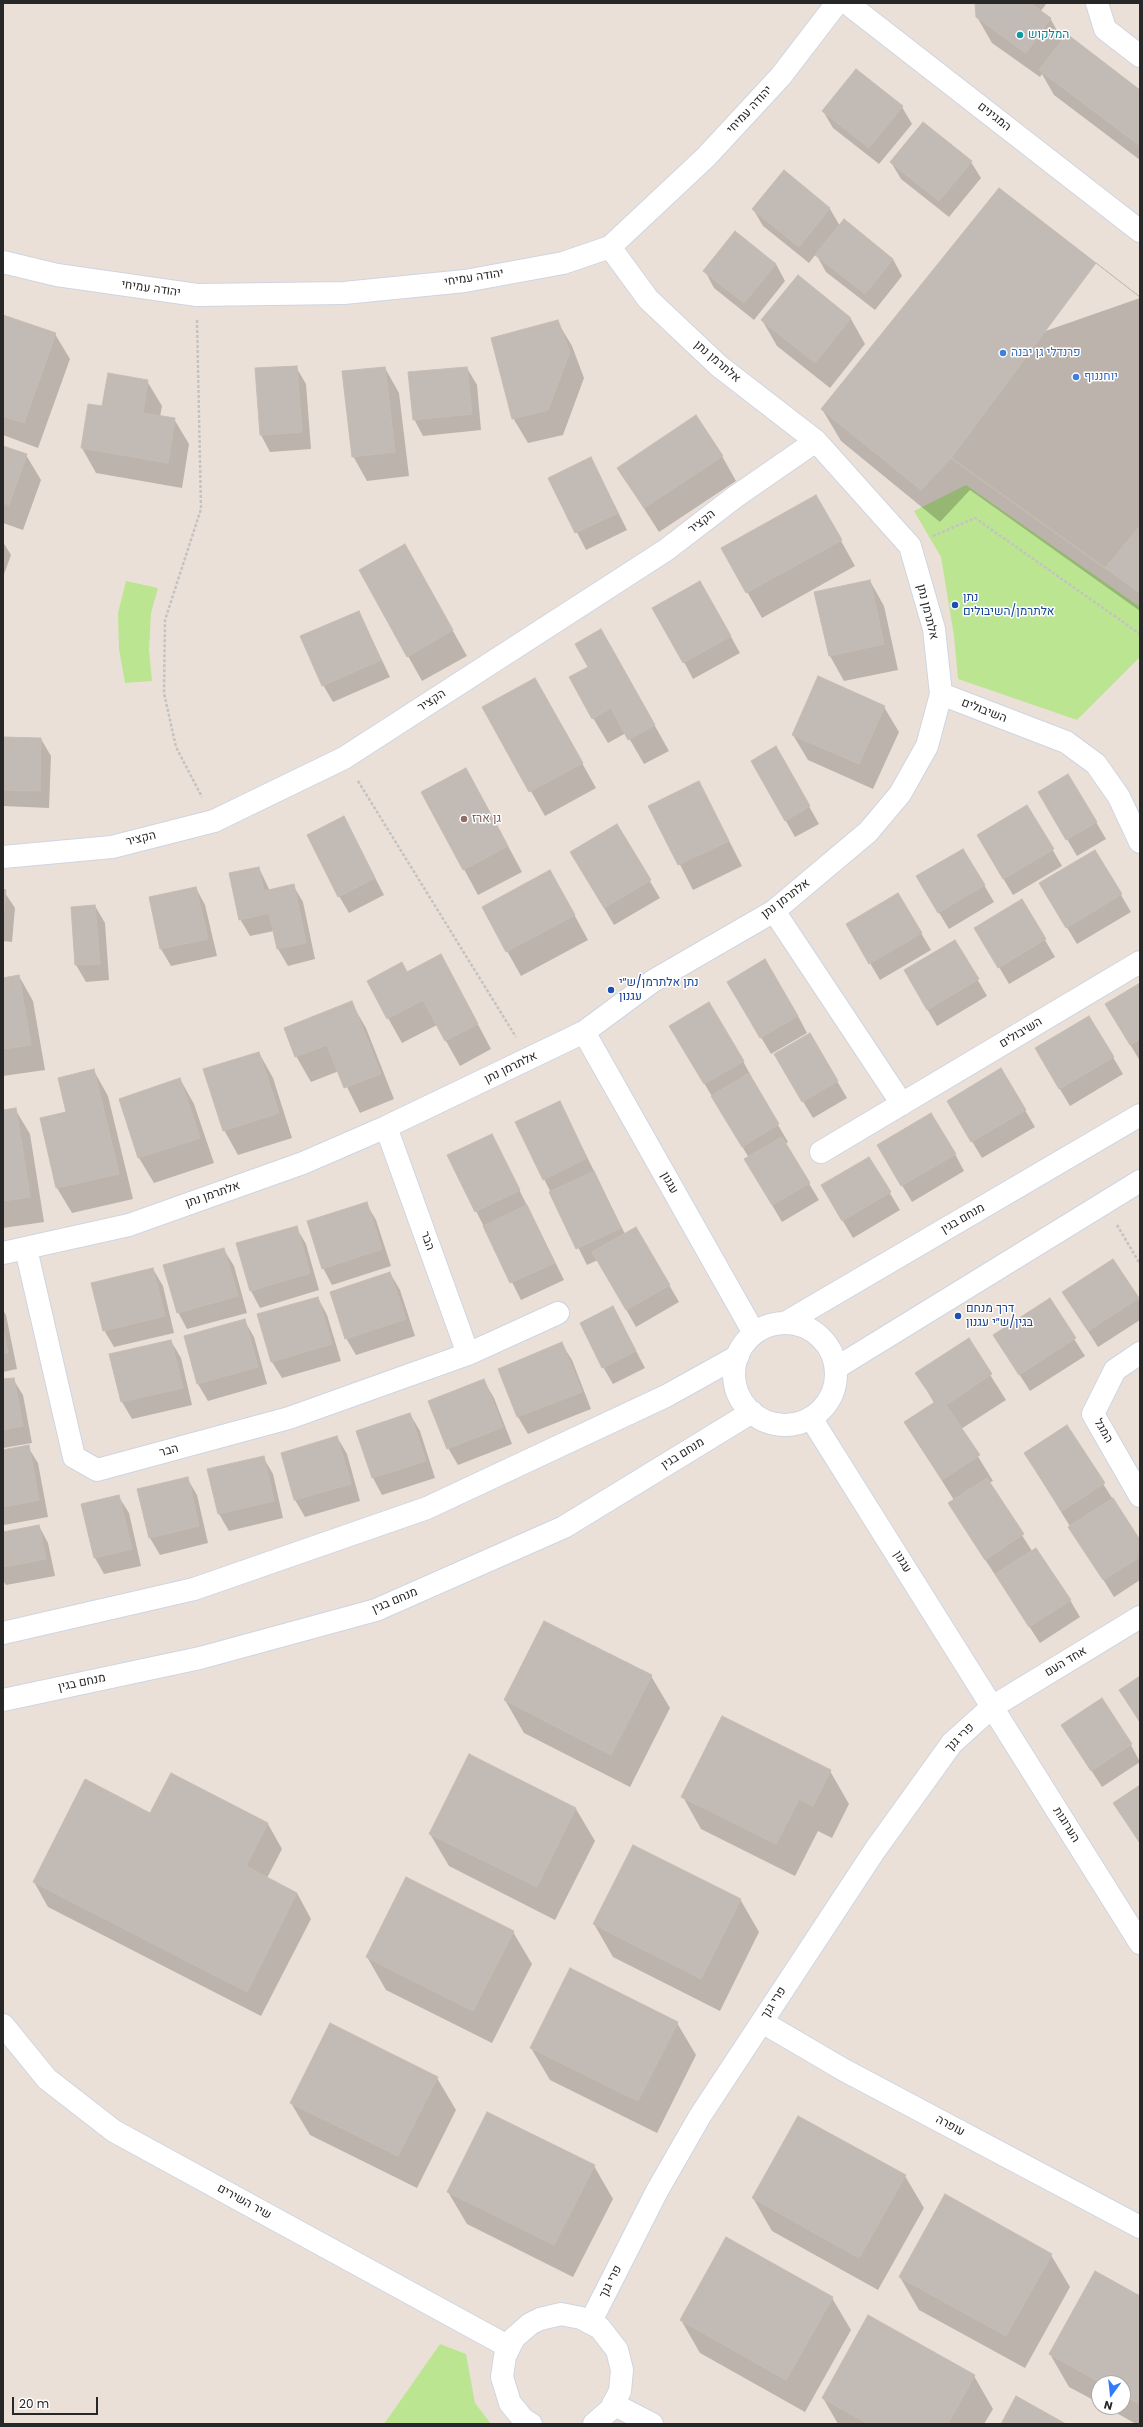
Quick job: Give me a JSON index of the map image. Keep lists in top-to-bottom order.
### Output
{
  "streets": {
    "street": [
      "יהודה עמיחי",
      "המגינים",
      "אלתרמן נתן",
      "הקציר",
      "השיבולים",
      "עגנון",
      "מנחם בגין",
      "הבר",
      "המגל",
      "אחד העם",
      "פרי גנך",
      "הערוגות",
      "עופרה",
      "שיר השירים"
    ]
  },
  "crossings": [
    ["יהודה עמיחי", "אלתרמן נתן"],
    ["אלתרמן נתן", "הקציר"],
    ["אלתרמן נתן", "השיבולים"],
    ["אלתרמן נתן", "עגנון"],
    ["אלתרמן נתן", "הבר"],
    ["עגנון", "מנחם בגין"],
    ["עגנון", "אחד העם"],
    ["עגנון", "פרי גנך"],
    ["עגנון", "הערוגות"],
    ["אחד העם", "פרי גנך"],
    ["אחד העם", "הערוגות"],
    ["פרי גנך", "הערוגות"],
    ["פרי גנך", "עופרה"]
  ],
  "places": [
    "המלקוש",
    "פרנדלי גן יבנה",
    "יוחננוף",
    "נתן אלתרמן/השיבולים",
    "גן ארז",
    "נתן אלתרמן/ש״י עגנון",
    "דרך מנחם בגין/ש״י עגנון"
  ],
  "scale_bar": "20 m",
  "north": "bottom"
}
